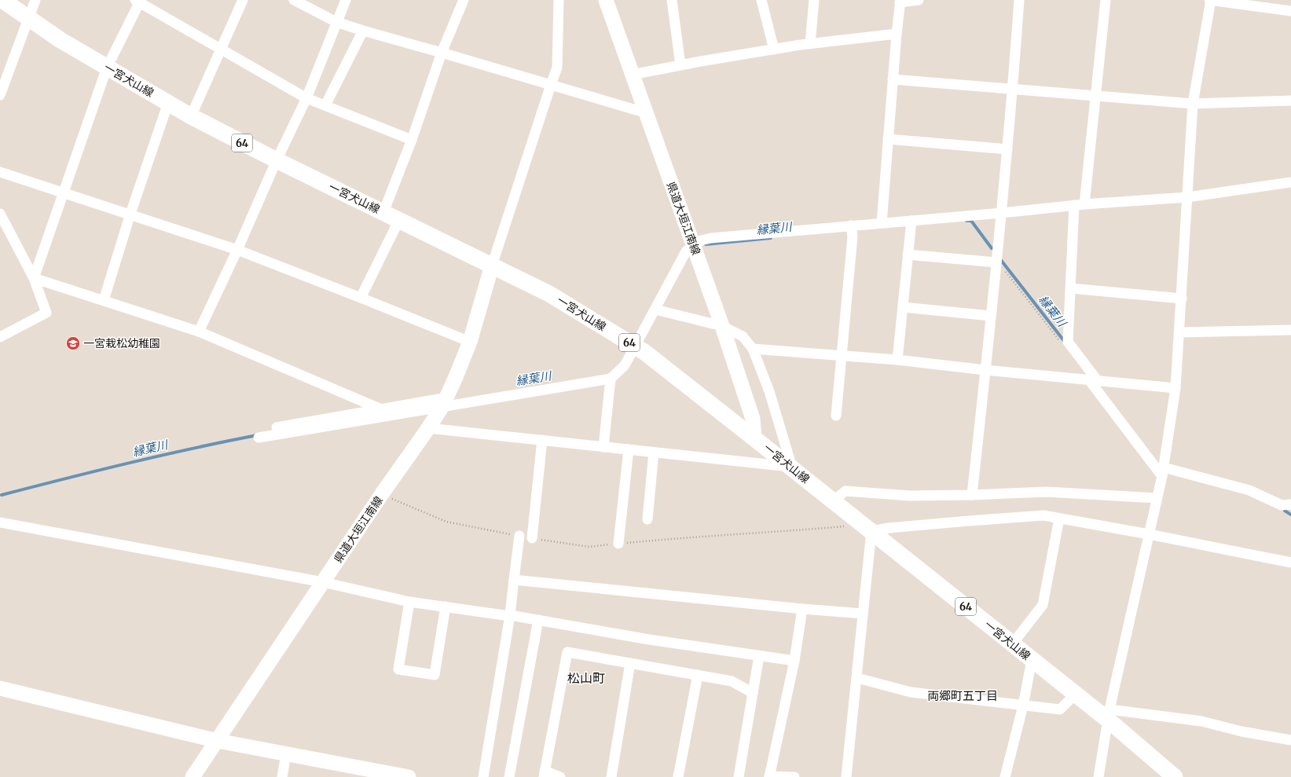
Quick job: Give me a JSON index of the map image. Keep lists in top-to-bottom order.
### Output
{
  "streets": {
    "main road": ["一宮犬山線", "64", "県道大垣江南線"]
  },
  "crossings": [
    ["一宮犬山線", "県道大垣江南線"]
  ],
  "districts": ["松山町", "両郷町五丁目"],
  "water": ["縁葉川"],
  "places": {
    "school or university": ["一宮栽松幼稚園"]
  }
}
